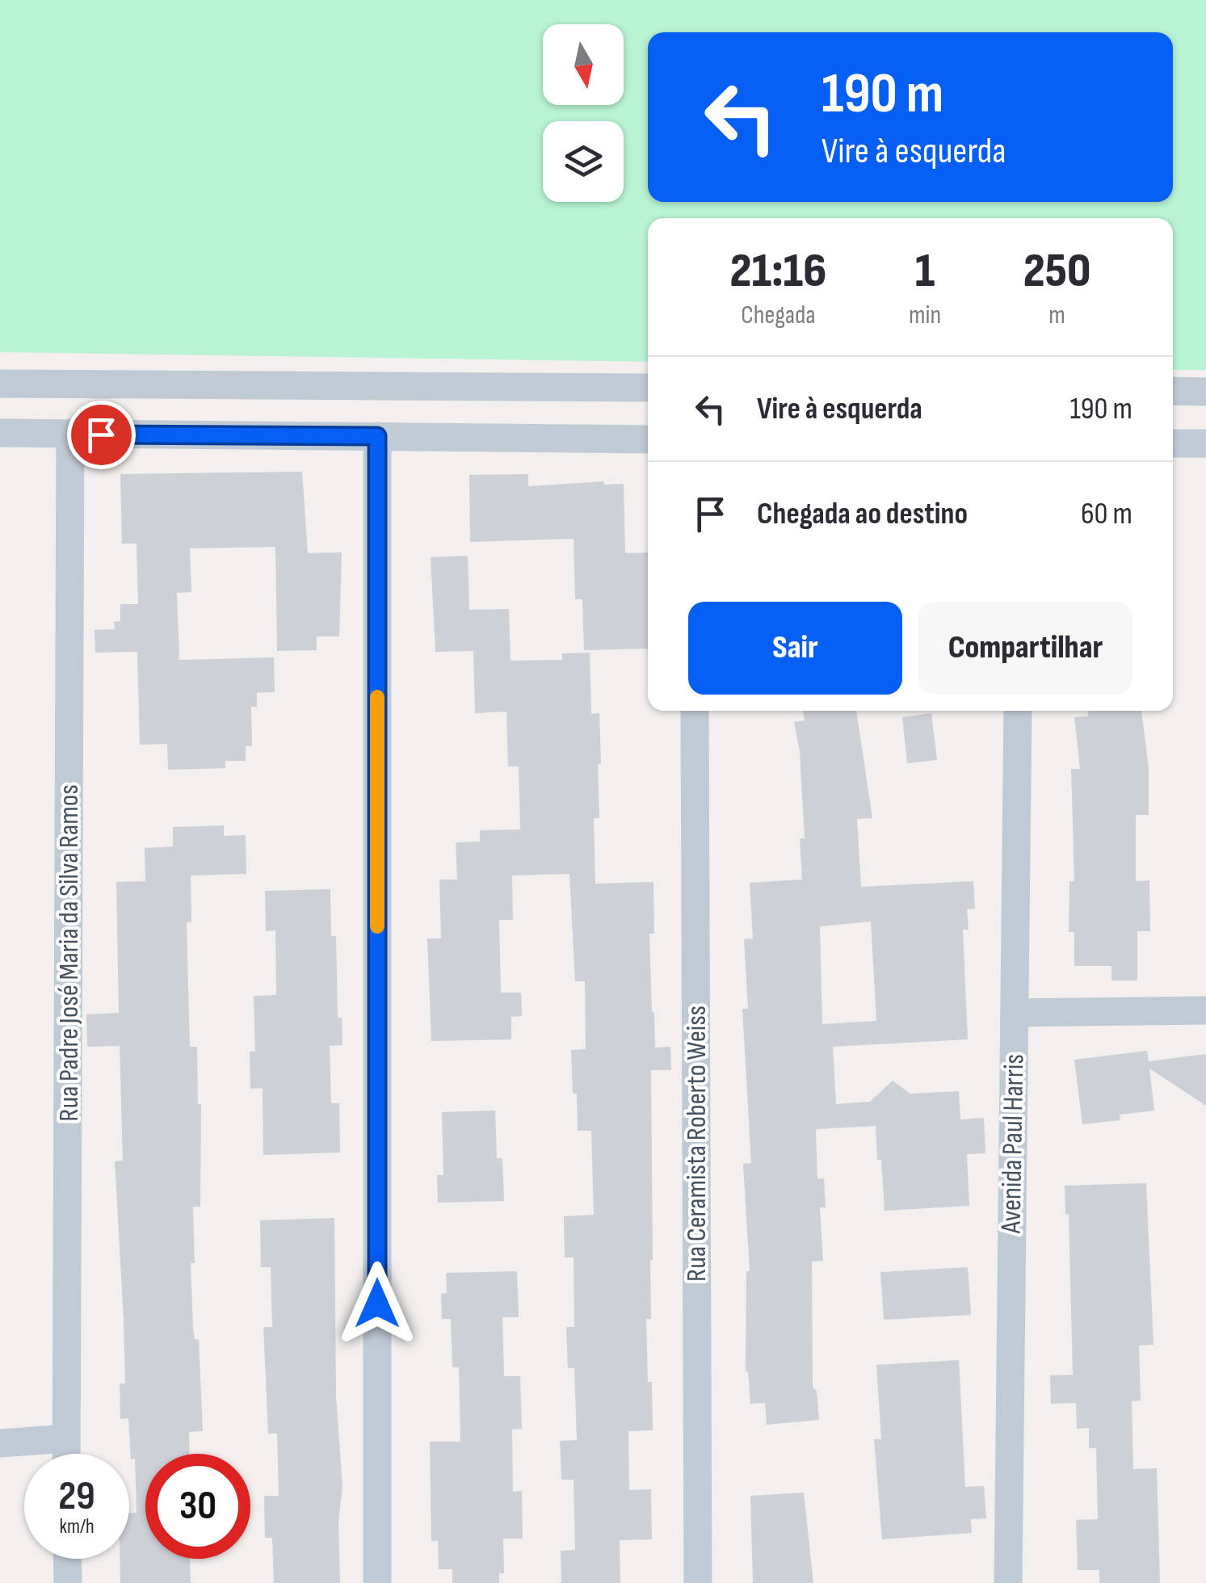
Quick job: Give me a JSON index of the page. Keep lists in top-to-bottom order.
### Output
{
  "streets": {
    "street": ["Rua Padre José Maria da Silva Ramos", "Rua Ceramista Roberto Weiss", "Avenida Paul Harris"]
  },
  "north": "bottom",
  "page": {
    "turn": ["190 m", "Vire à esquerda"],
    "eta": [
      "21:16",
      "Chegada",
      "1",
      "min",
      "250",
      "m"
    ],
    "list": [
      {
        "name": "Vire à esquerda",
        "value": "190 m"
      },
      {
        "name": "Chegada ao destino",
        "value": "60 m"
      }
    ],
    "buttons": ["Sair", "Compartilhar"],
    "speed": "29 km/h",
    "limit": "30"
  }
}
